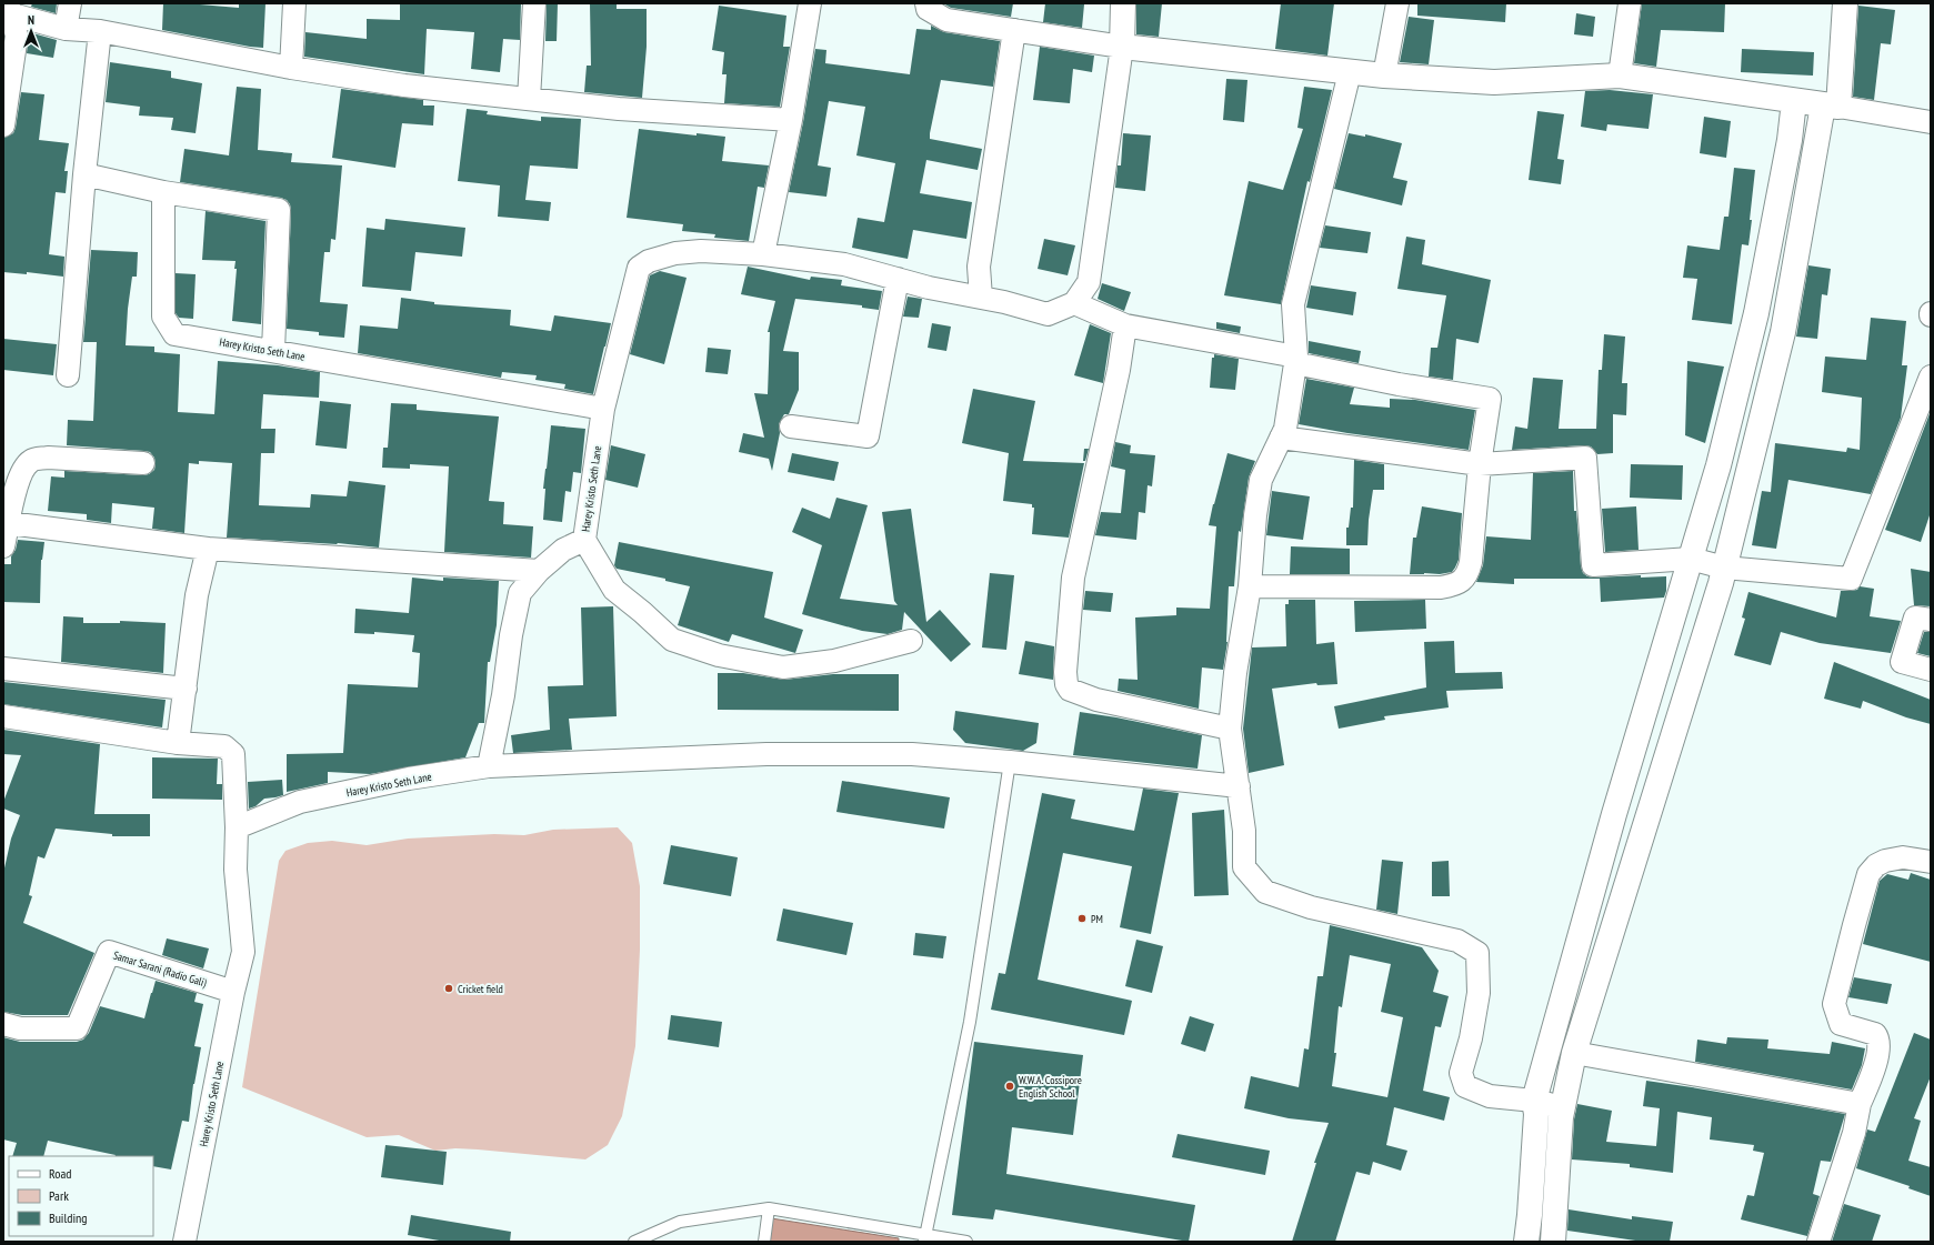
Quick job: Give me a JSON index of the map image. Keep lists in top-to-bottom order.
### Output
{
  "streets": {
    "street": ["Harey Kristo Seth Lane", "Samar Sarani (Radio Gali)"]
  },
  "crossings": [
    ["Harey Kristo Seth Lane", "Samar Sarani (Radio Gali)"]
  ],
  "places": ["PM", "Cricket field", "W.W.A. Cossipore English School"],
  "legend": ["Road", "Park", "Building"],
  "north": "top"
}
